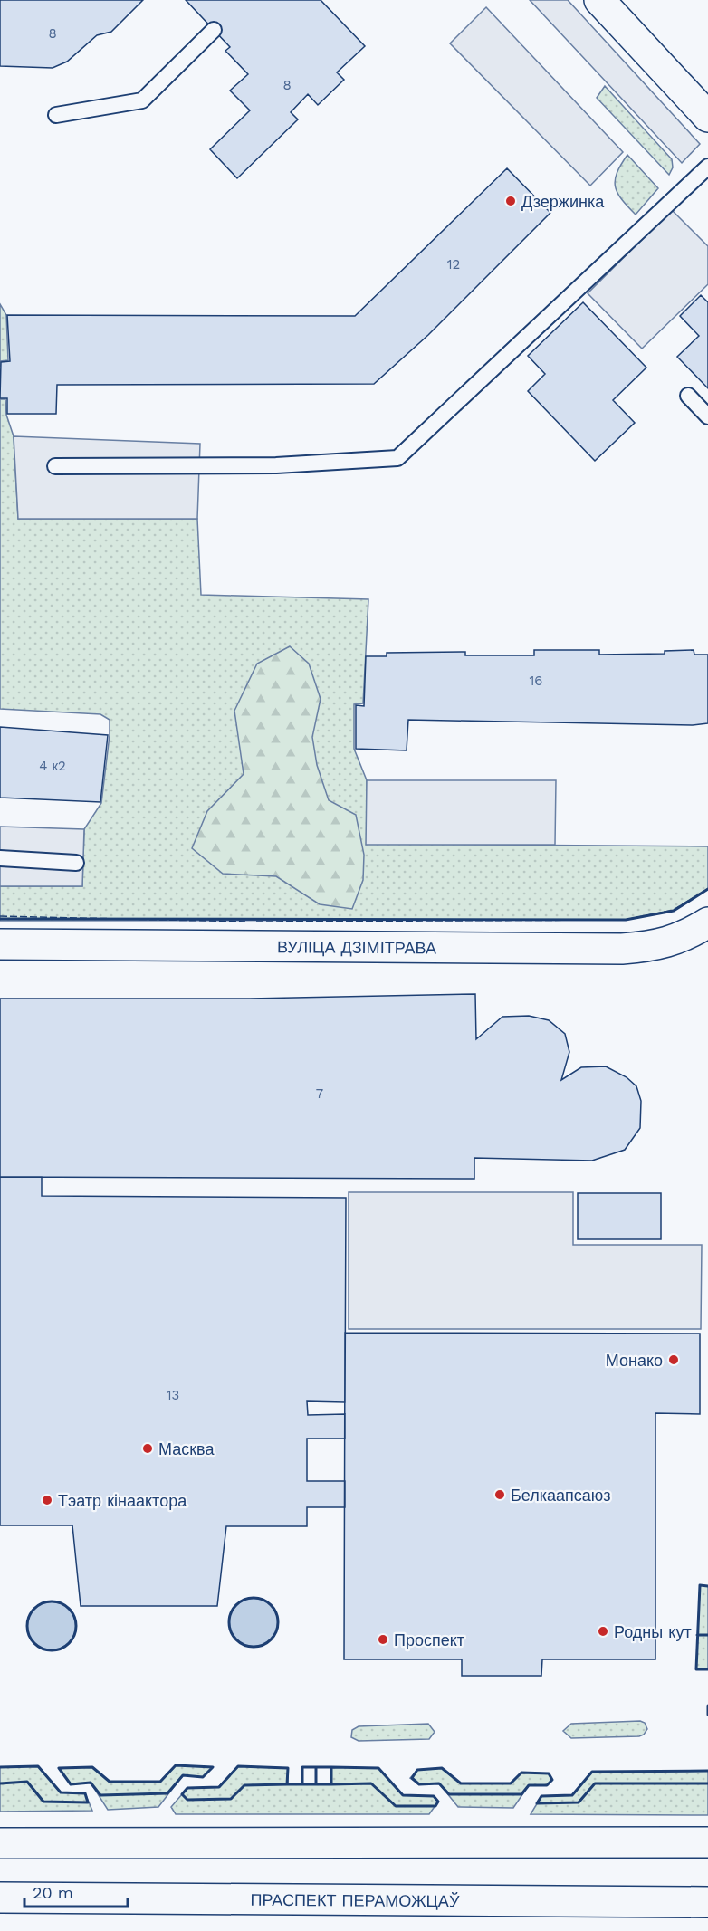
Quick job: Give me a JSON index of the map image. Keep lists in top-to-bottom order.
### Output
{
  "streets": {
    "main road": ["ВУЛІЦА ДЗІМІТРАВА", "ПРАСПЕКТ ПЕРАМОЖЦАЎ"]
  },
  "places": [
    "Дзержинка",
    "Монако",
    "Масква",
    "Белкаапсаюз",
    "Тэатр кінаактора",
    "Родны кут",
    "Проспект"
  ],
  "house_numbers": [
    "8",
    "8",
    "12",
    "16",
    "4 к2",
    "7",
    "13"
  ],
  "scale_bar": "20 m"
}
